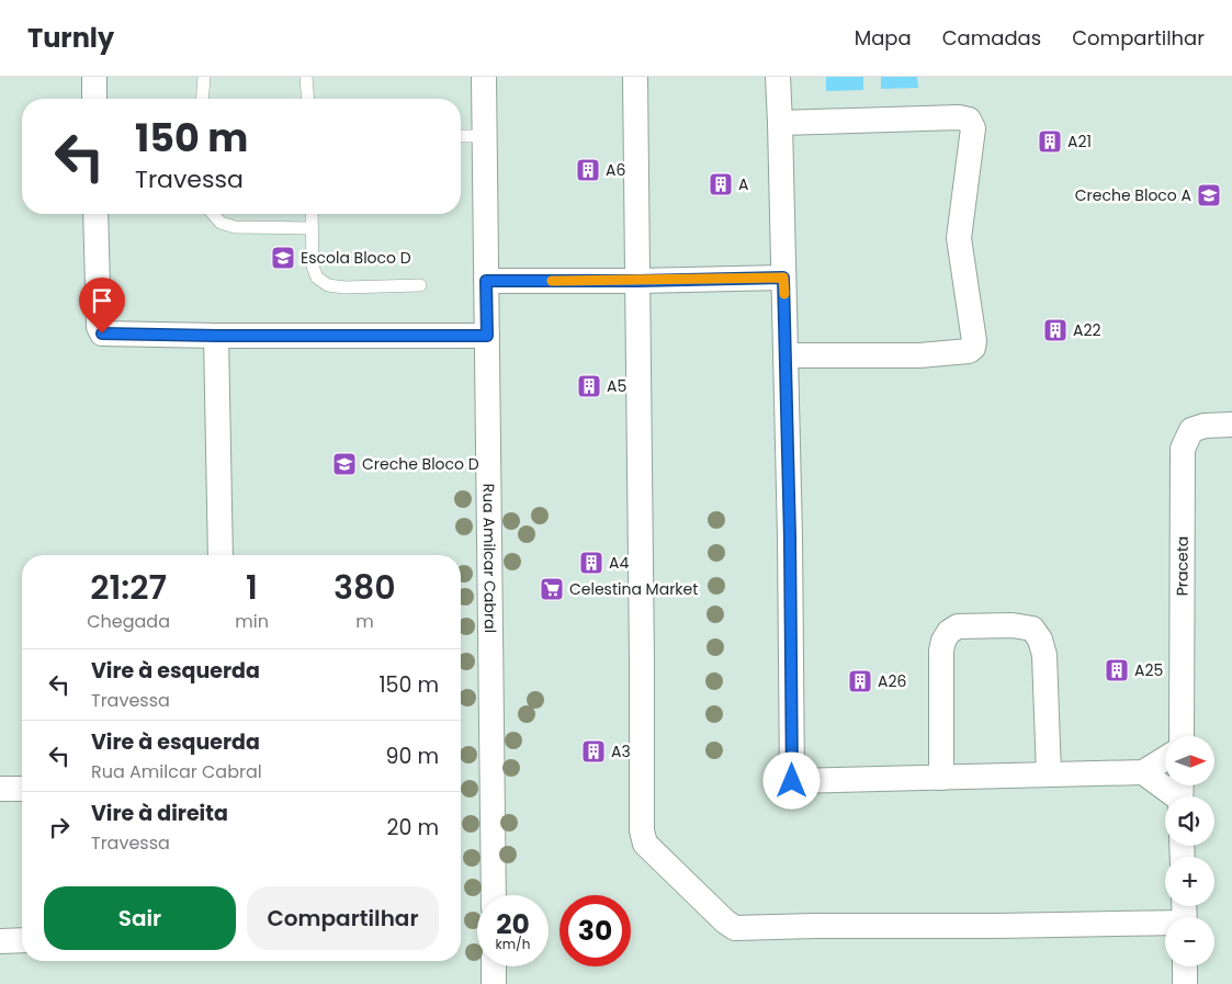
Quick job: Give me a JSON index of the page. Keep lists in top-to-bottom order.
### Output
{
  "streets": {
    "street": ["Rua Amilcar Cabral", "Praceta"]
  },
  "places": {
    "building": [
      "A21",
      "A6",
      "A",
      "A22",
      "A5",
      "A4",
      "A25",
      "A26",
      "A3"
    ],
    "school or university": ["Creche Bloco A", "Escola Bloco D", "Creche Bloco D"],
    "supermarket": ["Celestina Market"]
  },
  "north": "right",
  "page": {
    "header": "Turnly",
    "nav": ["Mapa", "Camadas", "Compartilhar"],
    "turn": ["150 m", "Travessa"],
    "eta": [
      "21:27",
      "Chegada",
      "1",
      "min",
      "380",
      "m"
    ],
    "list": [
      {
        "name": "Vire à esquerda",
        "note": "Travessa",
        "value": "150 m"
      },
      {
        "name": "Vire à esquerda",
        "note": "Rua Amilcar Cabral",
        "value": "90 m"
      },
      {
        "name": "Vire à direita",
        "note": "Travessa",
        "value": "20 m"
      }
    ],
    "map_buttons": ["+", "−"],
    "buttons": ["Sair", "Compartilhar"],
    "speed": "20 km/h",
    "limit": "30"
  }
}
